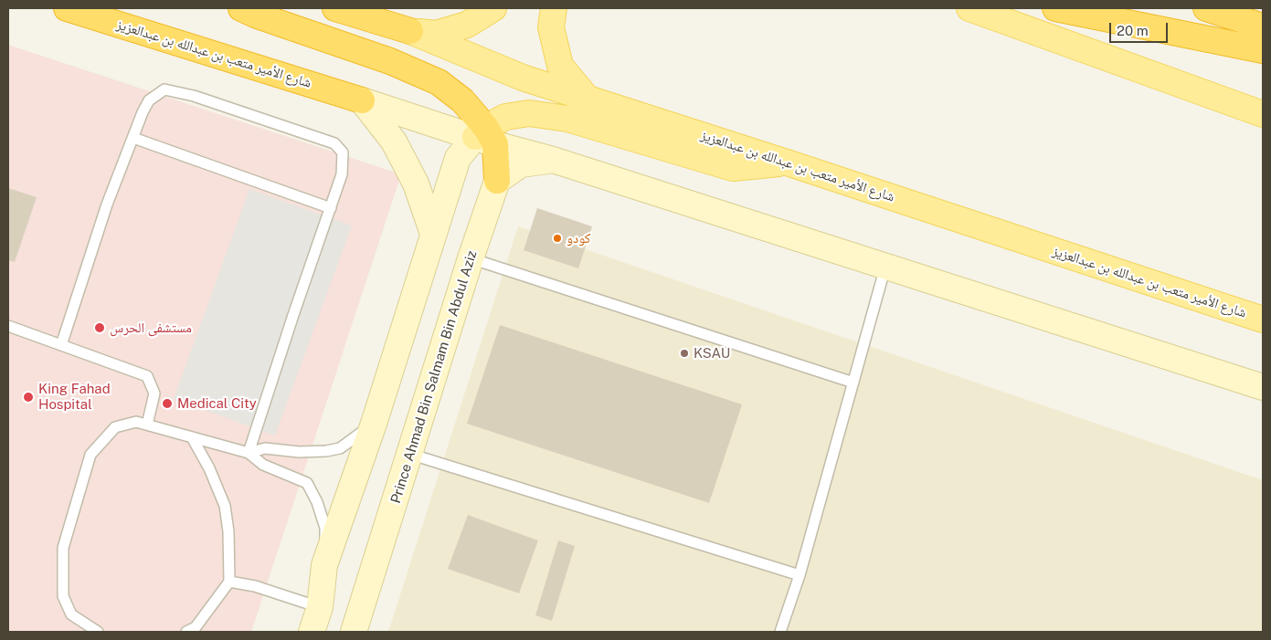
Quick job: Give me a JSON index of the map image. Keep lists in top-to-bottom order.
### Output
{
  "streets": {
    "highway": ["شارع الأمير متعب بن عبدالله بن عبدالعزيز"],
    "main road": ["Prince Ahmad Bin Salmam Bin Abdul Aziz"]
  },
  "places": [
    "كودو",
    "مستشفى الحرس",
    "KSAU",
    "King Fahad Hospital",
    "Medical City"
  ],
  "scale_bar": "20 m"
}
